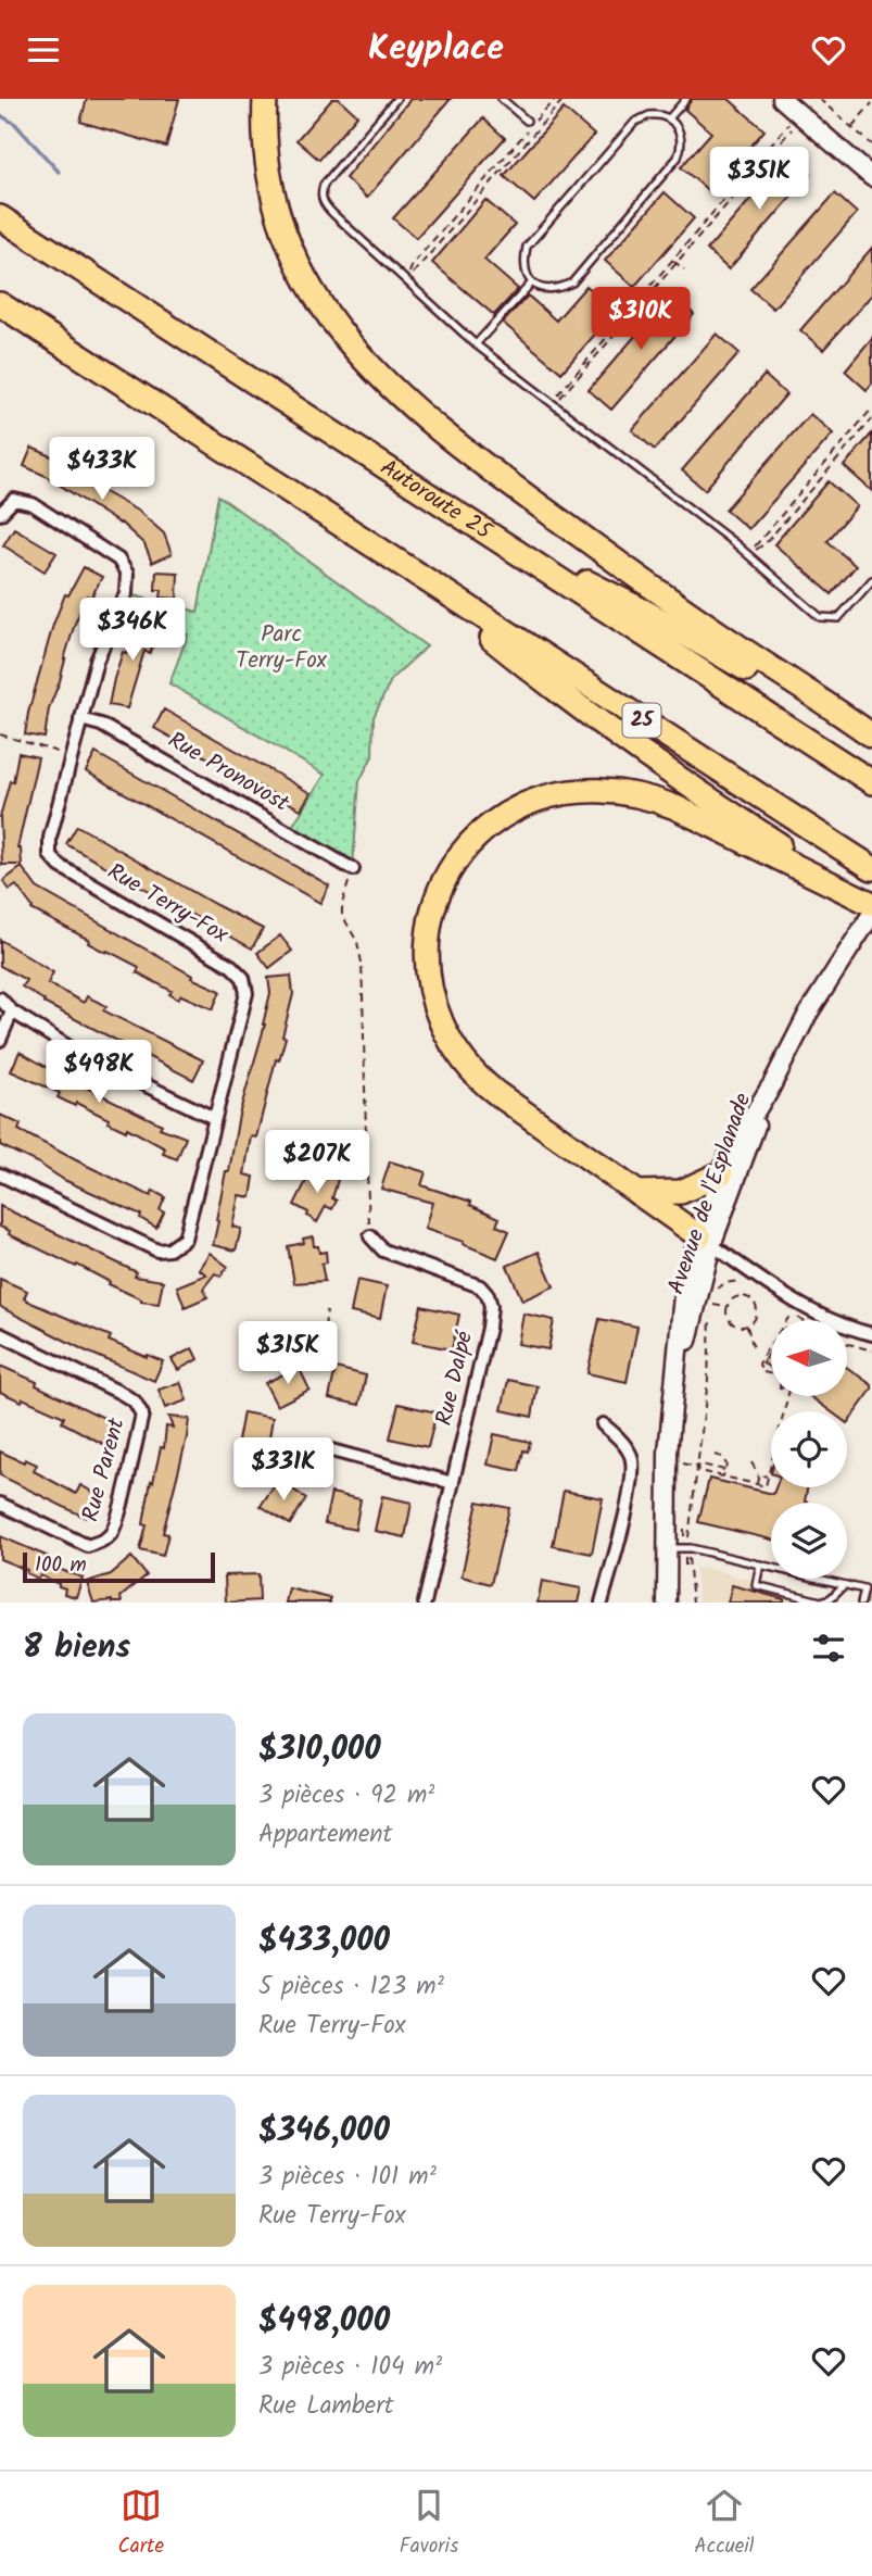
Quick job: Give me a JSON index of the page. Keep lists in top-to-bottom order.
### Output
{
  "streets": {
    "highway": ["Autoroute 25", "25"],
    "street": [
      "Rue Pronovost",
      "Rue Terry-Fox",
      "Avenue de l'Esplanade",
      "Rue Dalpé",
      "Rue Parent"
    ]
  },
  "crossings": [
    ["Rue Pronovost", "Rue Terry-Fox"]
  ],
  "parks": ["Parc Terry-Fox"],
  "scale_bar": "100 m",
  "north": "left",
  "page": {
    "header": "Keyplace",
    "price": [
      "$351K",
      "$310K",
      "$433K",
      "$346K",
      "$498K",
      "$207K",
      "$315K",
      "$331K"
    ],
    "scale": "100 m",
    "heading": "8 biens",
    "list": [
      {
        "name": "$310,000",
        "note": "3 pièces · 92 m² · Appartement"
      },
      {
        "name": "$433,000",
        "note": "5 pièces · 123 m² · Rue Terry-Fox"
      },
      {
        "name": "$346,000",
        "note": "3 pièces · 101 m² · Rue Terry-Fox"
      },
      {
        "name": "$498,000",
        "note": "3 pièces · 104 m² · Rue Lambert"
      }
    ],
    "tabs": ["Carte", "Favoris", "Accueil"]
  }
}
